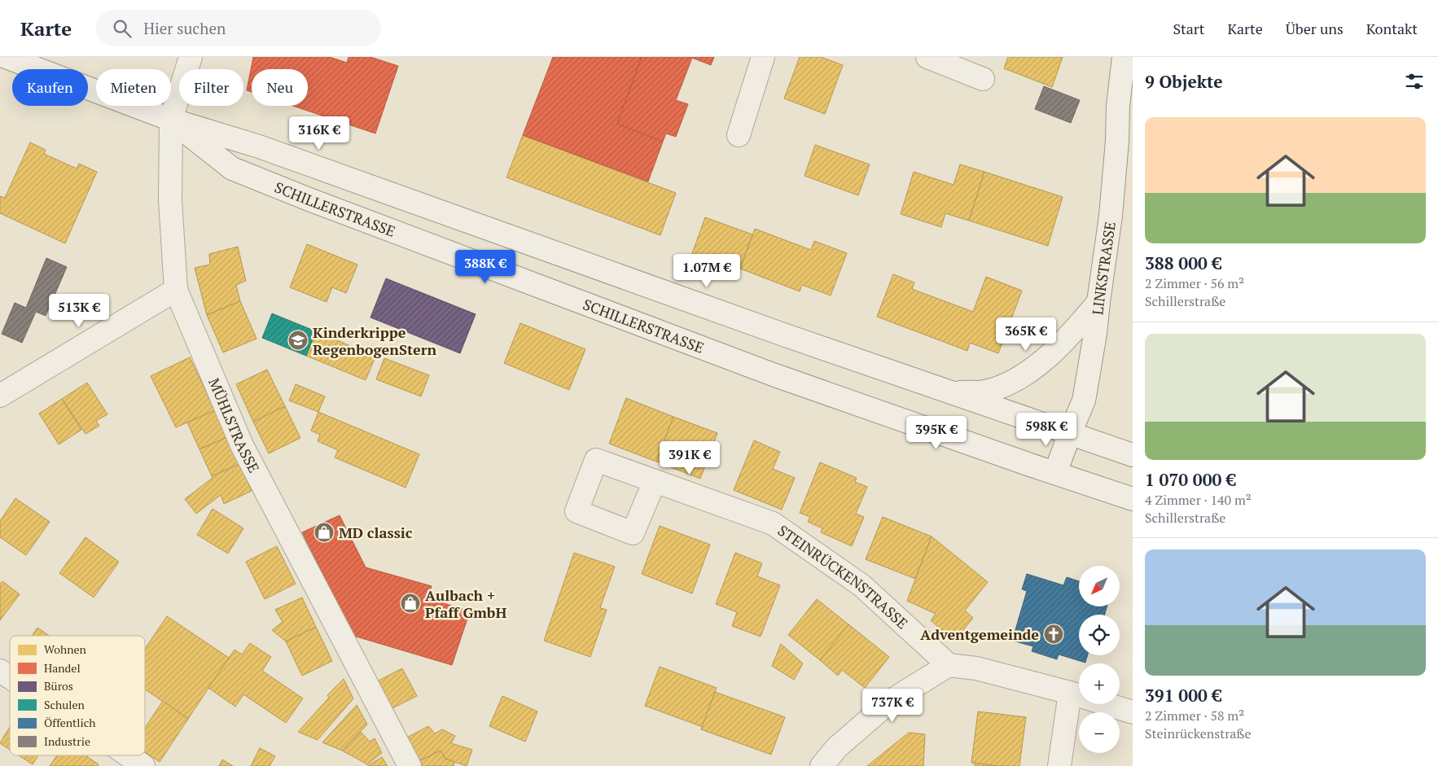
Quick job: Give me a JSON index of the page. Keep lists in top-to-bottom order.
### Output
{
  "streets": {
    "street": [
      "SCHILLERSTRASSE",
      "LINKSTRASSE",
      "MÜHLSTRASSE",
      "STEINRÜCKENSTRASSE"
    ]
  },
  "crossings": [
    ["SCHILLERSTRASSE", "LINKSTRASSE"],
    ["SCHILLERSTRASSE", "MÜHLSTRASSE"]
  ],
  "places": {
    "school or university": ["Kinderkrippe RegenbogenStern"],
    "shop": ["MD classic", "Aulbach + Pfaff GmbH"],
    "church": ["Adventgemeinde"]
  },
  "legend": [
    "Wohnen",
    "Handel",
    "Büros",
    "Schulen",
    "Öffentlich",
    "Industrie"
  ],
  "north": "bottom left",
  "page": {
    "header": "Karte",
    "search": "Hier suchen",
    "nav": [
      "Start",
      "Karte",
      "Über uns",
      "Kontakt"
    ],
    "heading": "9 Objekte",
    "chip": [
      "Kaufen",
      "Mieten",
      "Filter",
      "Neu"
    ],
    "list": [
      {
        "name": "388 000 €",
        "note": "2 Zimmer · 56 m² · Schillerstraße"
      },
      {
        "name": "1 070 000 €",
        "note": "4 Zimmer · 140 m² · Schillerstraße"
      },
      {
        "name": "391 000 €",
        "note": "2 Zimmer · 58 m² · Steinrückenstraße"
      }
    ],
    "price": [
      "316K €",
      "388K €",
      "1.07M €",
      "513K €",
      "365K €",
      "598K €",
      "395K €",
      "391K €",
      "737K €"
    ],
    "map_buttons": ["+", "−"]
  }
}
